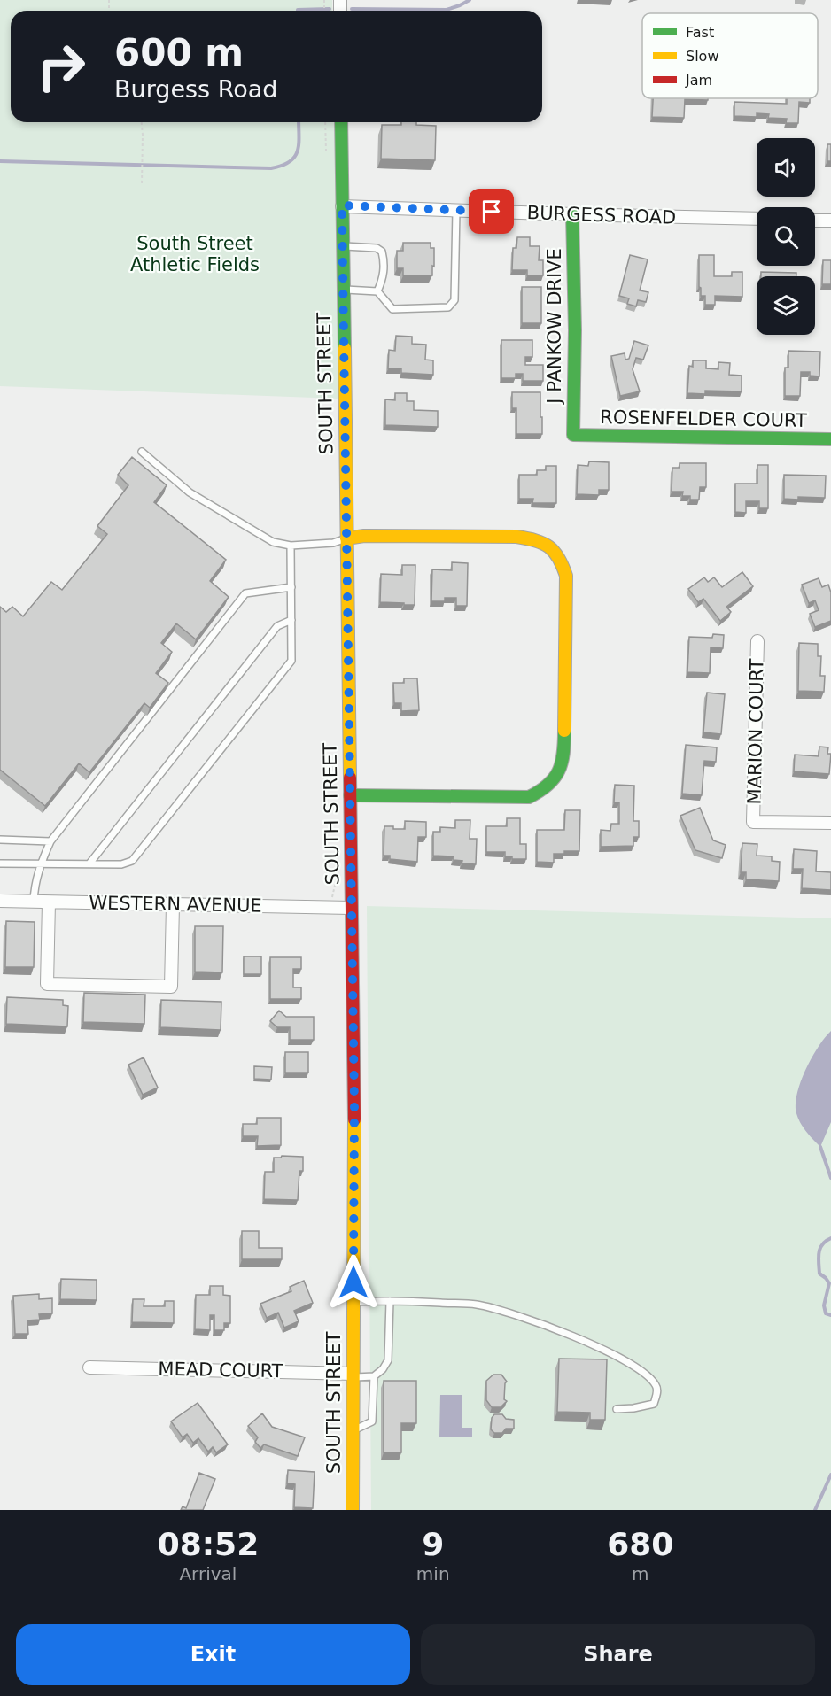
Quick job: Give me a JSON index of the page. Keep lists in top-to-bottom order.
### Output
{
  "streets": {
    "street": [
      "BURGESS ROAD",
      "J PANKOW DRIVE",
      "SOUTH STREET",
      "ROSENFELDER COURT",
      "MARION COURT",
      "WESTERN AVENUE",
      "MEAD COURT"
    ]
  },
  "crossings": [
    ["BURGESS ROAD", "J PANKOW DRIVE"],
    ["BURGESS ROAD", "SOUTH STREET"],
    ["J PANKOW DRIVE", "ROSENFELDER COURT"],
    ["SOUTH STREET", "WESTERN AVENUE"],
    ["SOUTH STREET", "MEAD COURT"]
  ],
  "parks": ["South Street Athletic Fields"],
  "legend": ["Fast", "Slow", "Jam"],
  "page": {
    "turn": ["600 m", "Burgess Road"],
    "eta": [
      "08:52",
      "Arrival",
      "9",
      "min",
      "680",
      "m"
    ],
    "buttons": ["Exit", "Share"]
  }
}
